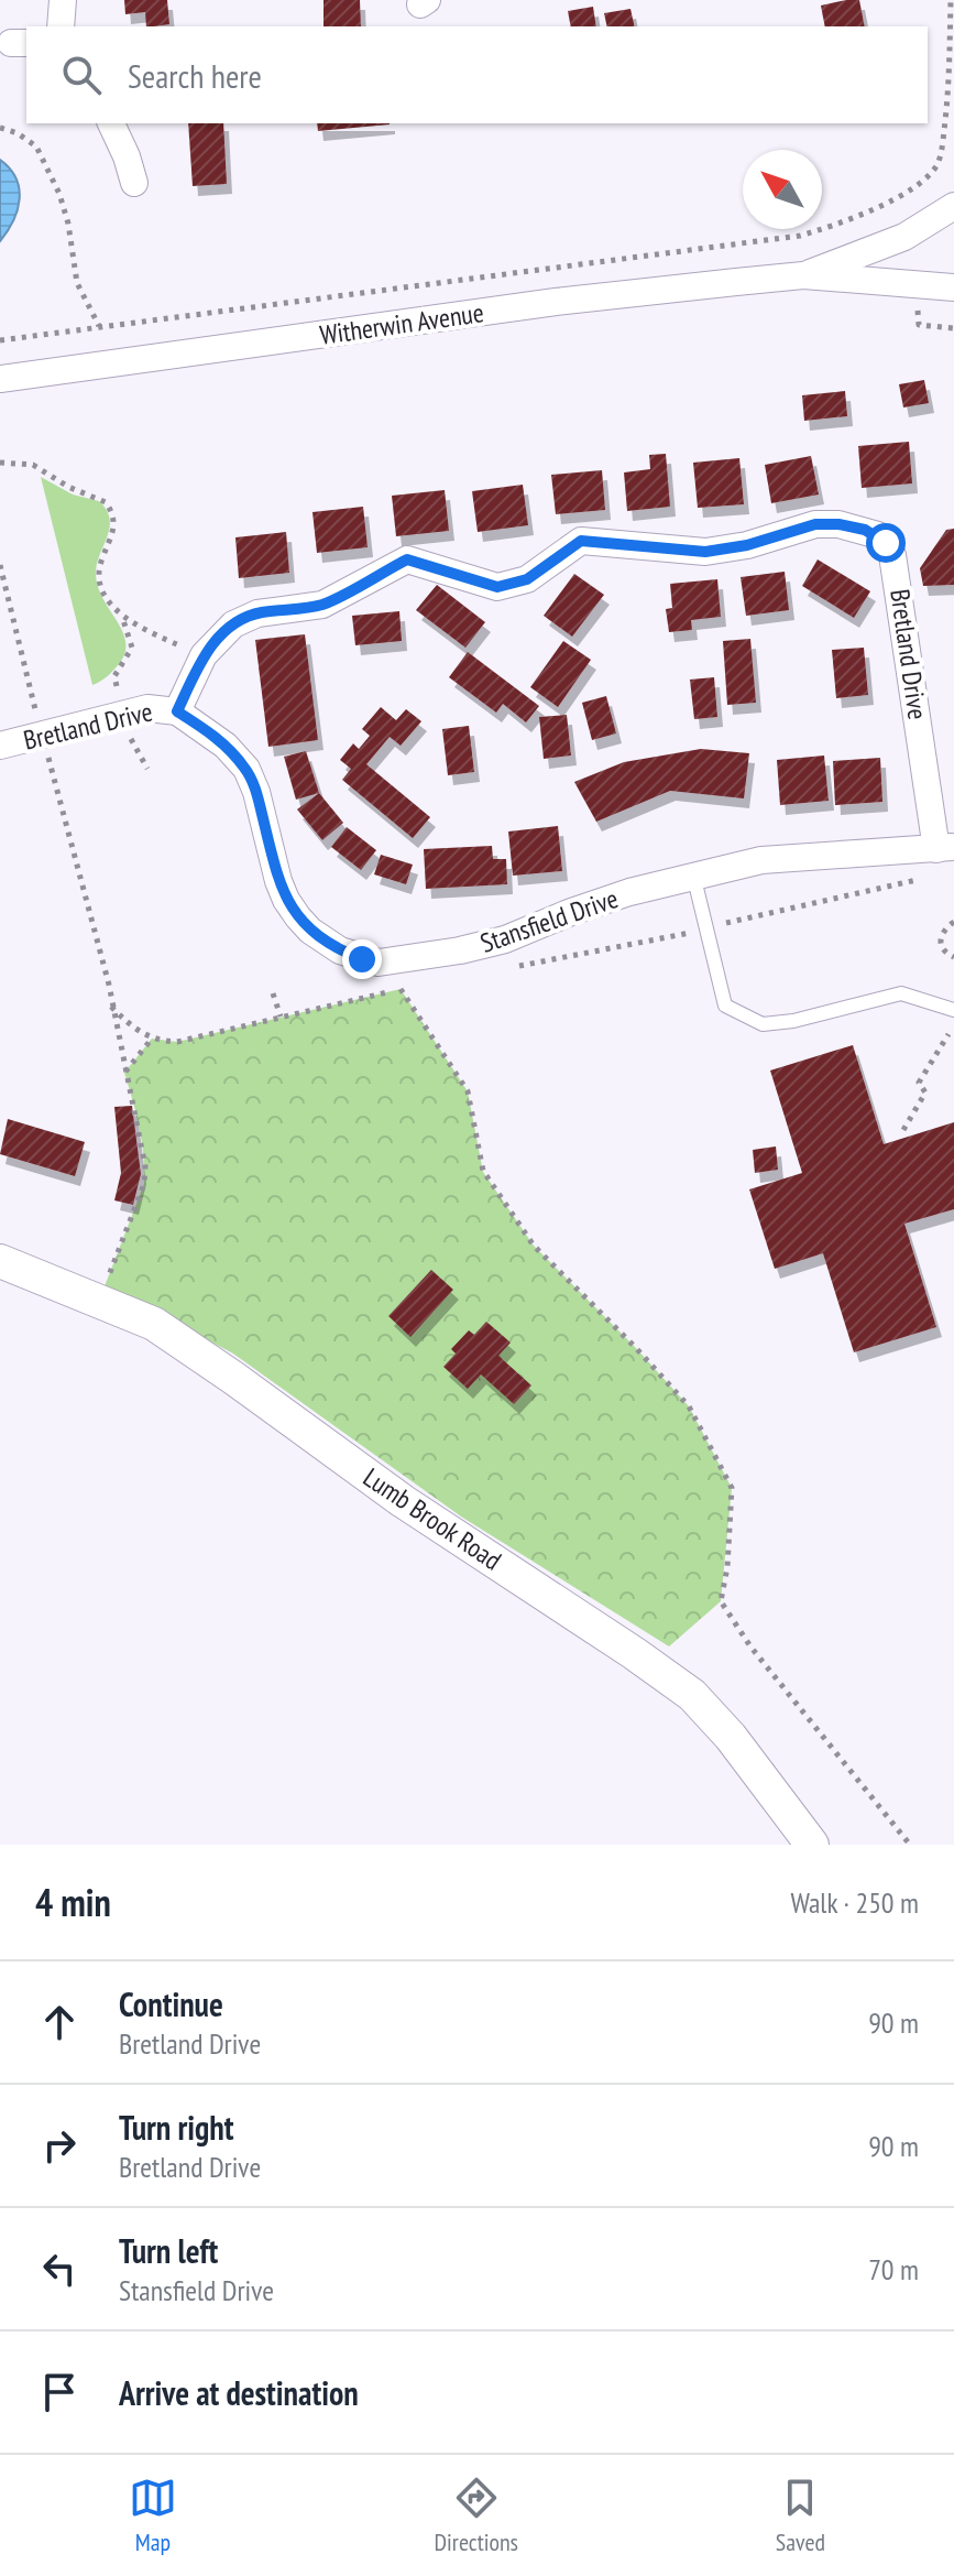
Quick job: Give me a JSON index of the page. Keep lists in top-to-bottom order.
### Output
{
  "streets": {
    "street": [
      "Witherwin Avenue",
      "Bretland Drive",
      "Stansfield Drive",
      "Lumb Brook Road"
    ]
  },
  "crossings": [
    ["Bretland Drive", "Stansfield Drive"]
  ],
  "north": "top left",
  "page": {
    "search": "Search here",
    "heading": ["4 min", "Walk · 250 m"],
    "list": [
      ["Continue", "Bretland Drive", "90 m"],
      ["Turn right", "Bretland Drive", "90 m"],
      ["Turn left", "Stansfield Drive", "70 m"],
      "Arrive at destination"
    ],
    "nav": ["Map", "Directions", "Saved"]
  }
}
